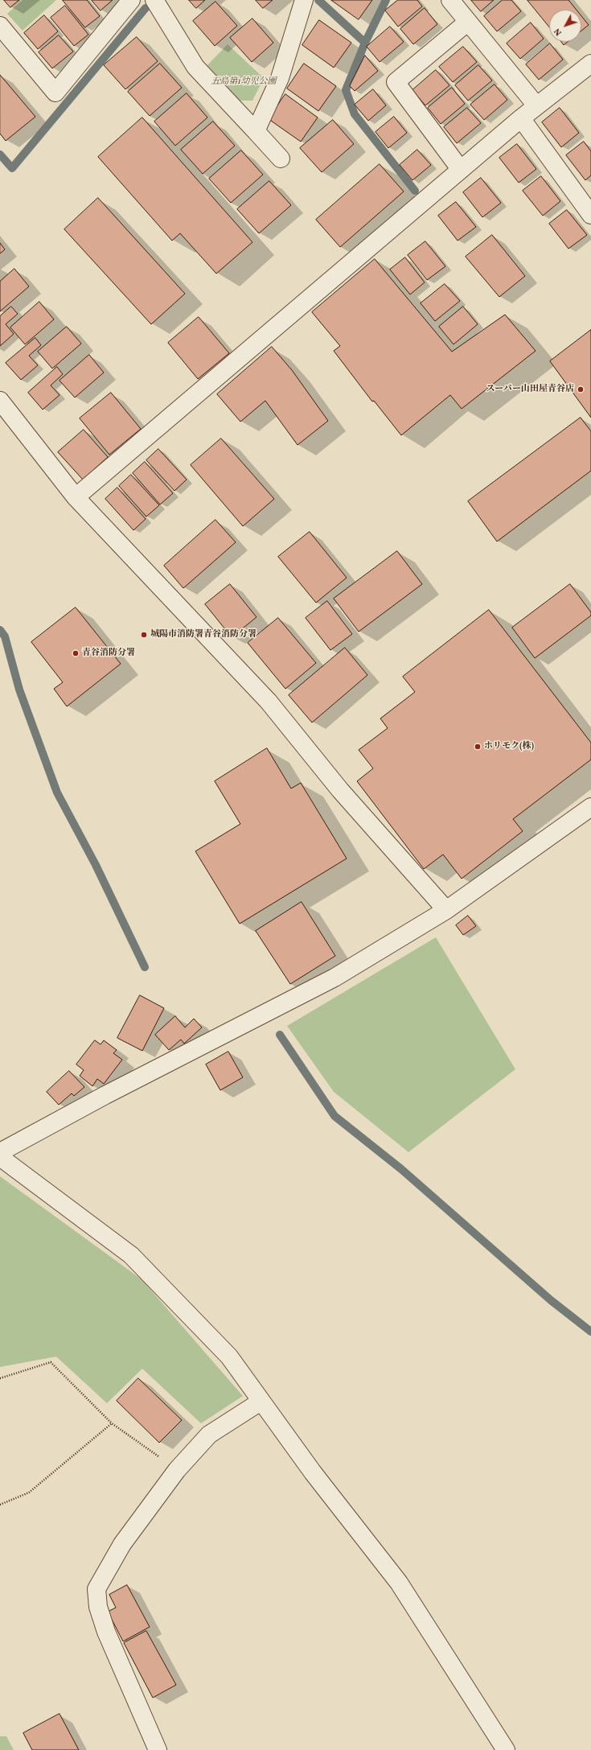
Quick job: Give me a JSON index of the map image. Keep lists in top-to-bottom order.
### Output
{
  "parks": ["五島第1幼児公園"],
  "places": [
    "スーパー山田屋青谷店",
    "城陽市消防署青谷消防分署",
    "青谷消防分署",
    "ホリモク(株)"
  ],
  "north": "bottom left"
}
